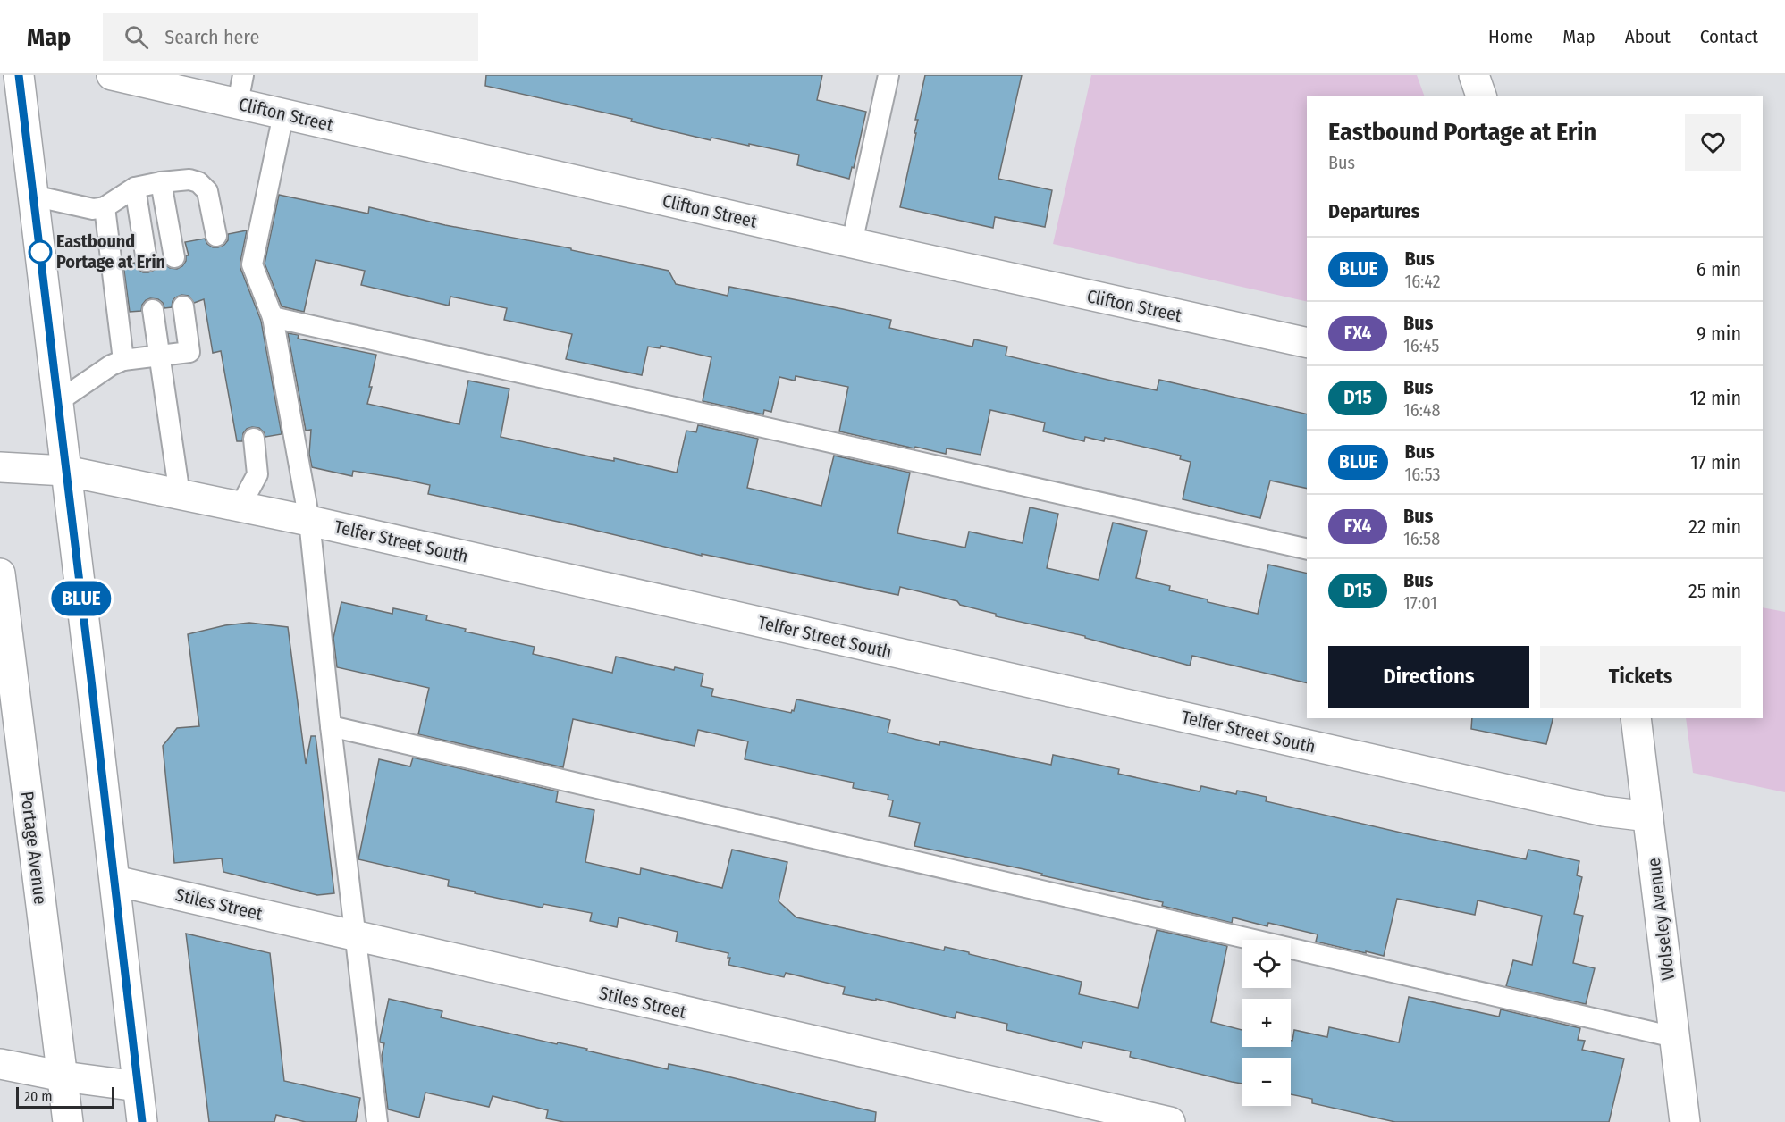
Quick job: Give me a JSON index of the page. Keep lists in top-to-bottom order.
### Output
{
  "streets": {
    "main road": [
      "Clifton Street",
      "Telfer Street South",
      "Portage Avenue",
      "Stiles Street",
      "Wolseley Avenue"
    ]
  },
  "crossings": [
    ["Telfer Street South", "Wolseley Avenue"]
  ],
  "places": ["Eastbound Portage at Erin"],
  "lines": ["bus line BLUE"],
  "scale_bar": "20 m",
  "page": {
    "header": "Map",
    "search": "Search here",
    "nav": [
      "Home",
      "Map",
      "About",
      "Contact"
    ],
    "on_map": "BLUE",
    "heading": [
      ["Eastbound Portage at Erin", "Bus"],
      "Departures"
    ],
    "list": [
      {
        "mark": "BLUE",
        "name": "Bus",
        "note": "16:42",
        "value": "6 min"
      },
      {
        "mark": "FX4",
        "name": "Bus",
        "note": "16:45",
        "value": "9 min"
      },
      {
        "mark": "D15",
        "name": "Bus",
        "note": "16:48",
        "value": "12 min"
      },
      {
        "mark": "BLUE",
        "name": "Bus",
        "note": "16:53",
        "value": "17 min"
      },
      {
        "mark": "FX4",
        "name": "Bus",
        "note": "16:58",
        "value": "22 min"
      },
      {
        "mark": "D15",
        "name": "Bus",
        "note": "17:01",
        "value": "25 min"
      }
    ],
    "buttons": ["Directions", "Tickets"],
    "map_buttons": ["+", "−"],
    "scale": "20 m"
  }
}
